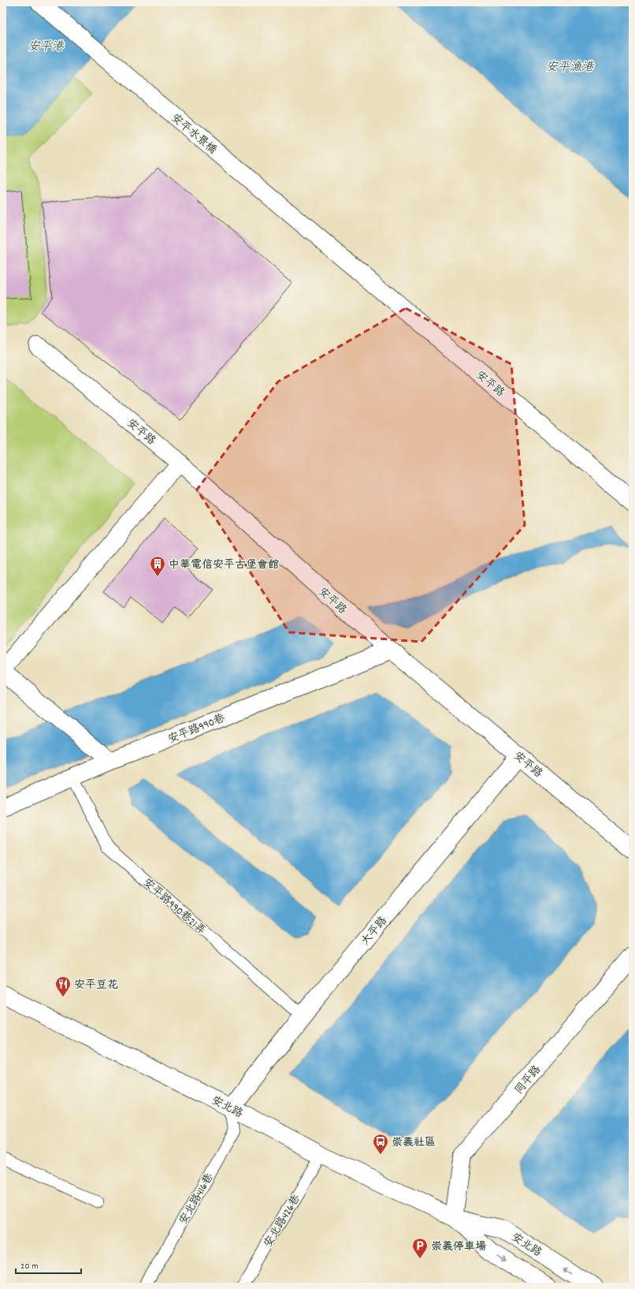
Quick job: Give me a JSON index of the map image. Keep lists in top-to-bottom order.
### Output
{
  "streets": {
    "street": [
      "安平水景橋",
      "安平路",
      "安平路990巷",
      "大平路",
      "同平路",
      "安北路"
    ],
    "lane": ["安平路990巷21弄", "安北路416巷", "安北路426巷"]
  },
  "crossings": [
    ["安平水景橋", "安平路"],
    ["安平路", "安平路990巷"],
    ["安平路", "大平路"],
    ["安平路990巷", "安平路990巷21弄"],
    ["安平路990巷21弄", "大平路"],
    ["大平路", "安北路"],
    ["大平路", "安北路416巷"],
    ["同平路", "安北路"],
    ["安北路", "安北路416巷"],
    ["安北路", "安北路426巷"]
  ],
  "water": ["安平港", "安平漁港"],
  "places": {
    "building": ["中華電信安平古堡會館"],
    "restaurant": ["安平豆花"],
    "bus stop": ["崇義社區"],
    "parking": ["崇義停車場"]
  },
  "scale_bar": "20 m"
}
